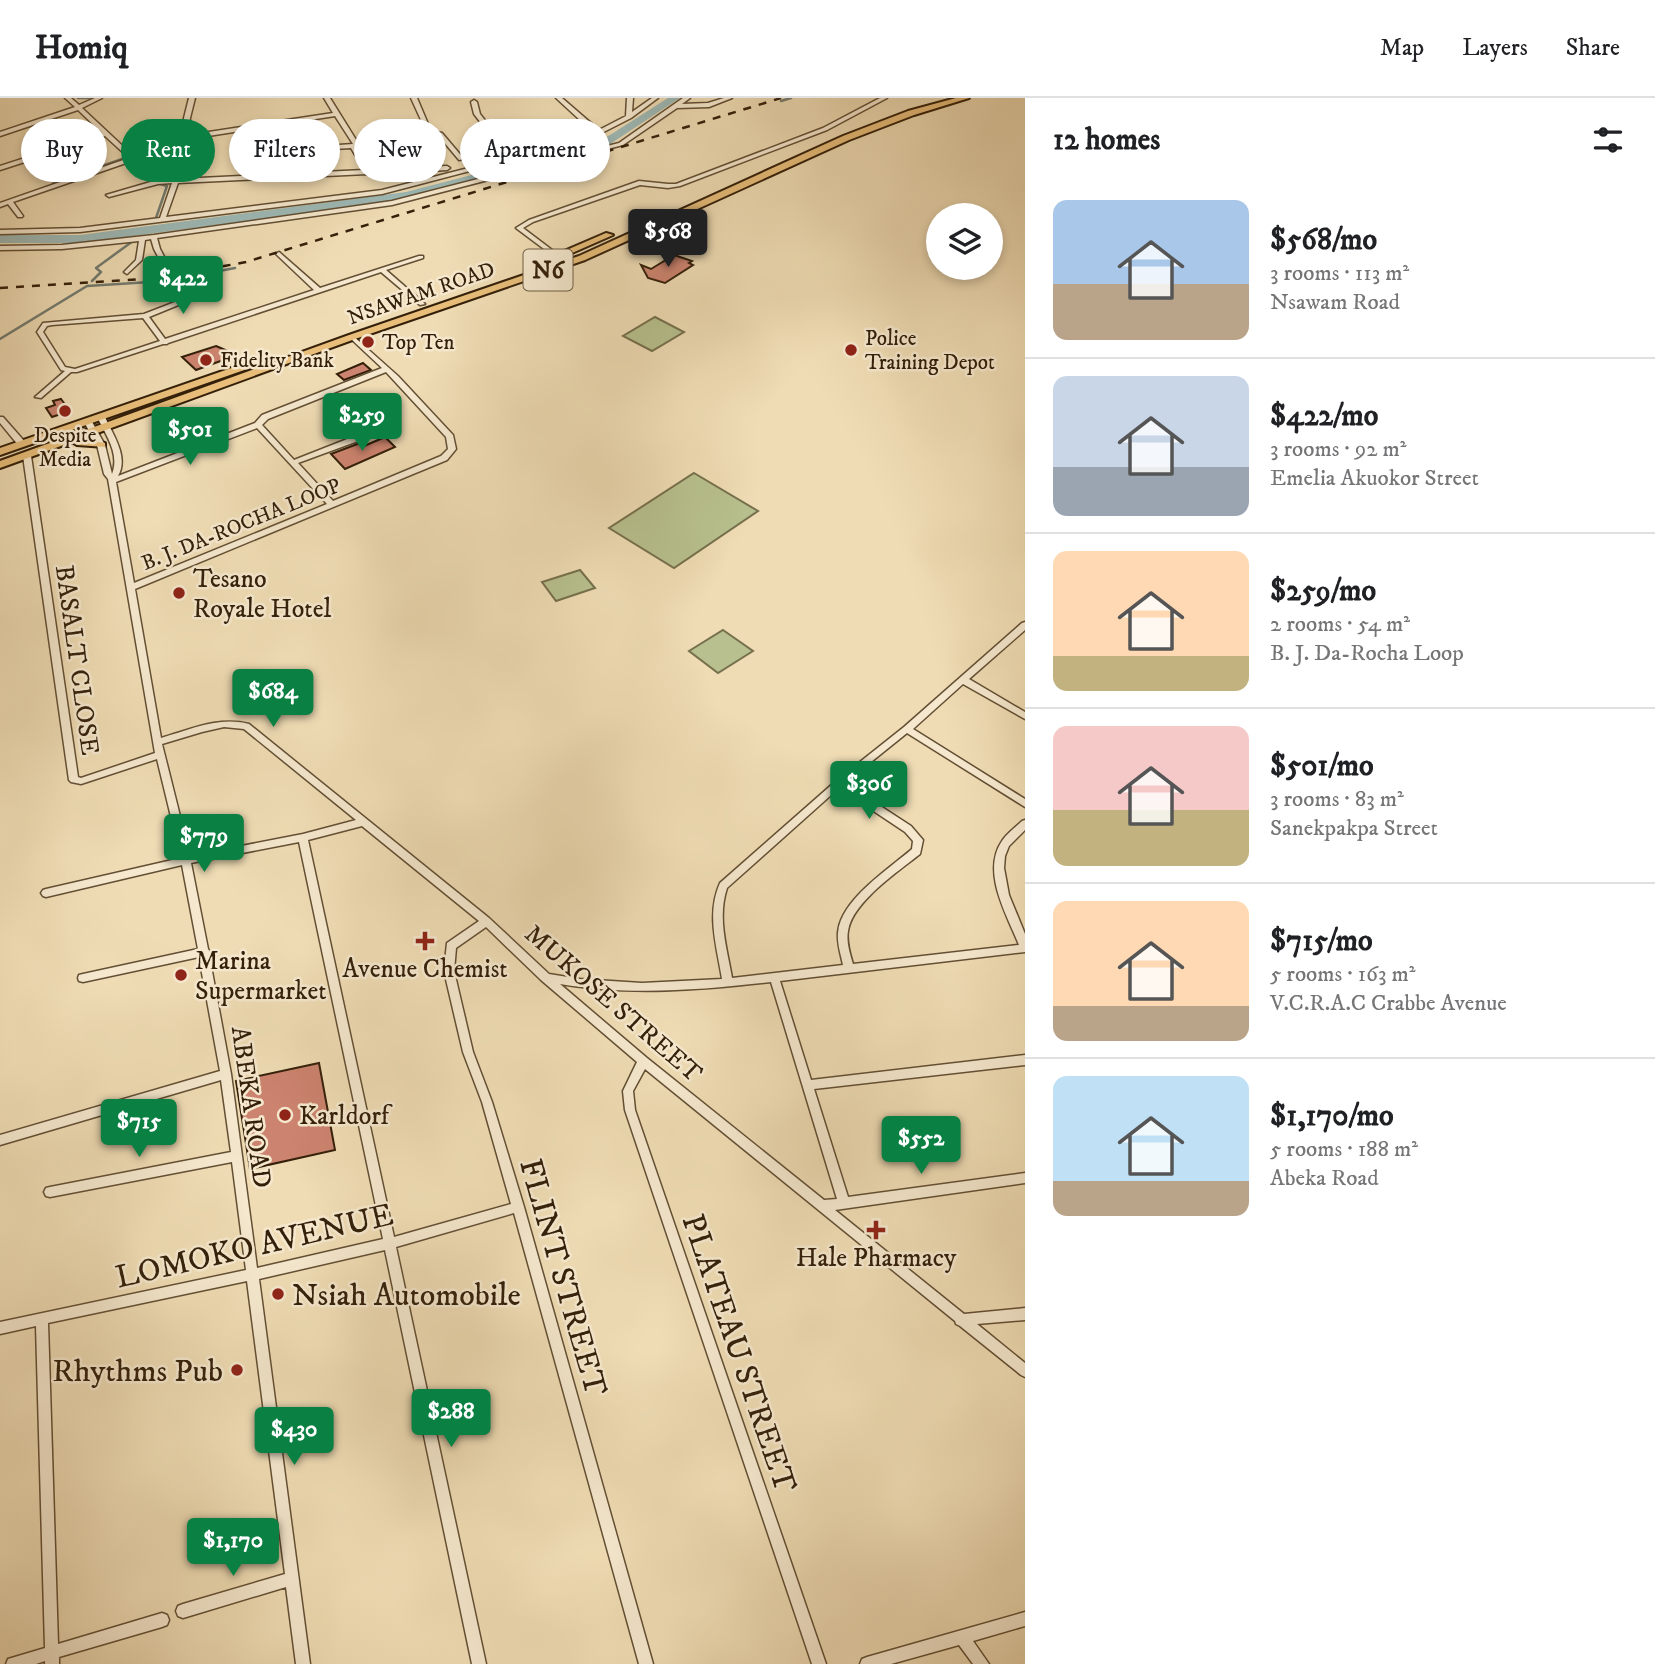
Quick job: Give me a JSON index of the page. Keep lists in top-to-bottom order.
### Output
{
  "streets": {
    "highway": ["N6", "NSAWAM ROAD"],
    "street": [
      "B. J. DA-ROCHA LOOP",
      "BASALT CLOSE",
      "MUKOSE STREET",
      "ABEKA ROAD",
      "LOMOKO AVENUE",
      "FLINT STREET",
      "PLATEAU STREET"
    ]
  },
  "crossings": [
    ["NSAWAM ROAD", "B. J. DA-ROCHA LOOP"],
    ["NSAWAM ROAD", "BASALT CLOSE"],
    ["NSAWAM ROAD", "ABEKA ROAD"],
    ["B. J. DA-ROCHA LOOP", "ABEKA ROAD"],
    ["BASALT CLOSE", "ABEKA ROAD"],
    ["MUKOSE STREET", "ABEKA ROAD"],
    ["MUKOSE STREET", "FLINT STREET"],
    ["MUKOSE STREET", "PLATEAU STREET"],
    ["ABEKA ROAD", "LOMOKO AVENUE"],
    ["LOMOKO AVENUE", "FLINT STREET"]
  ],
  "places": {
    "other": [
      "Top Ten",
      "Police Training Depot",
      "Fidelity Bank",
      "Despite Media",
      "Tesano Royale Hotel",
      "Marina Supermarket",
      "Karldorf",
      "Nsiah Automobile",
      "Rhythms Pub"
    ],
    "health": ["Avenue Chemist", "Hale Pharmacy"]
  },
  "page": {
    "header": "Homiq",
    "nav": ["Map", "Layers", "Share"],
    "heading": "12 homes",
    "chip": [
      "Buy",
      "Rent",
      "Filters",
      "New",
      "Apartment"
    ],
    "list": [
      {
        "name": "$568/mo",
        "note": "3 rooms · 113 m² · Nsawam Road"
      },
      {
        "name": "$422/mo",
        "note": "3 rooms · 92 m² · Emelia Akuokor Street"
      },
      {
        "name": "$259/mo",
        "note": "2 rooms · 54 m² · B. J. Da-Rocha Loop"
      },
      {
        "name": "$501/mo",
        "note": "3 rooms · 83 m² · Sanekpakpa Street"
      },
      {
        "name": "$715/mo",
        "note": "5 rooms · 163 m² · V.C.R.A.C Crabbe Avenue"
      },
      {
        "name": "$1,170/mo",
        "note": "5 rooms · 188 m² · Abeka Road"
      }
    ],
    "price": [
      "$568",
      "$422",
      "$259",
      "$501",
      "$684",
      "$306",
      "$779",
      "$715",
      "$552",
      "$288",
      "$430",
      "$1,170"
    ]
  }
}
